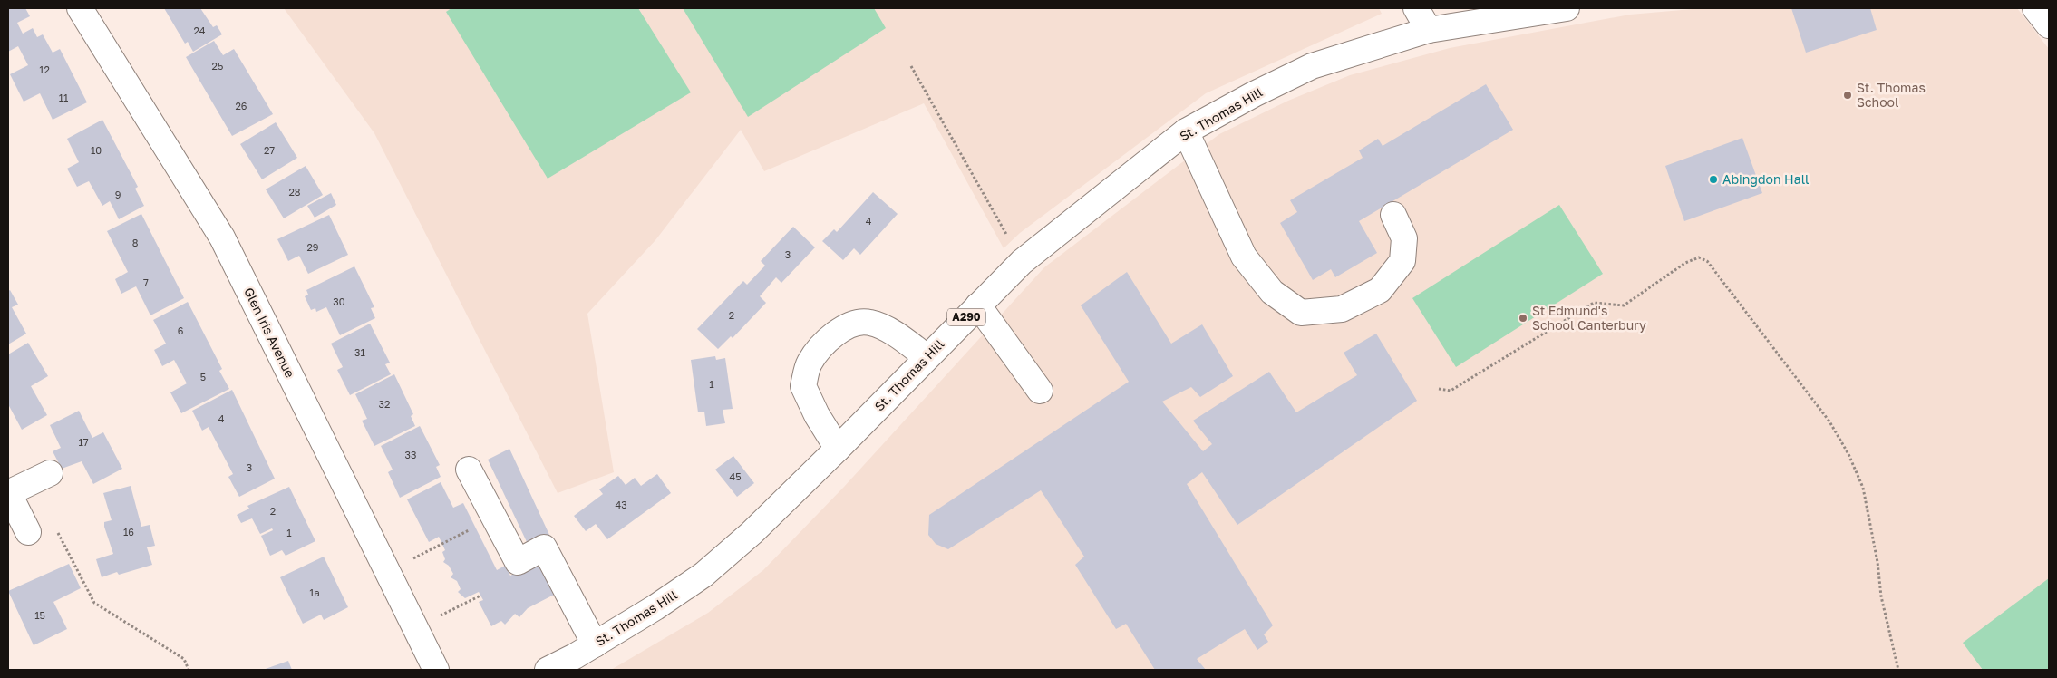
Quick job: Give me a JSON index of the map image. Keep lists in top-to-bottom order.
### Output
{
  "streets": {
    "main road": ["St. Thomas Hill", "A290", "Glen Iris Avenue"]
  },
  "crossings": [
    ["St. Thomas Hill", "A290"]
  ],
  "places": ["St. Thomas School", "Abingdon Hall", "St Edmund's School Canterbury"],
  "house_numbers": [
    "24",
    "25",
    "12",
    "11",
    "26",
    "10",
    "27",
    "28",
    "9",
    "4",
    "8",
    "29",
    "3",
    "7",
    "30",
    "2",
    "6",
    "31",
    "5",
    "1",
    "32",
    "4",
    "17",
    "33",
    "3",
    "45",
    "43",
    "2",
    "16",
    "1",
    "1a",
    "15"
  ]
}
